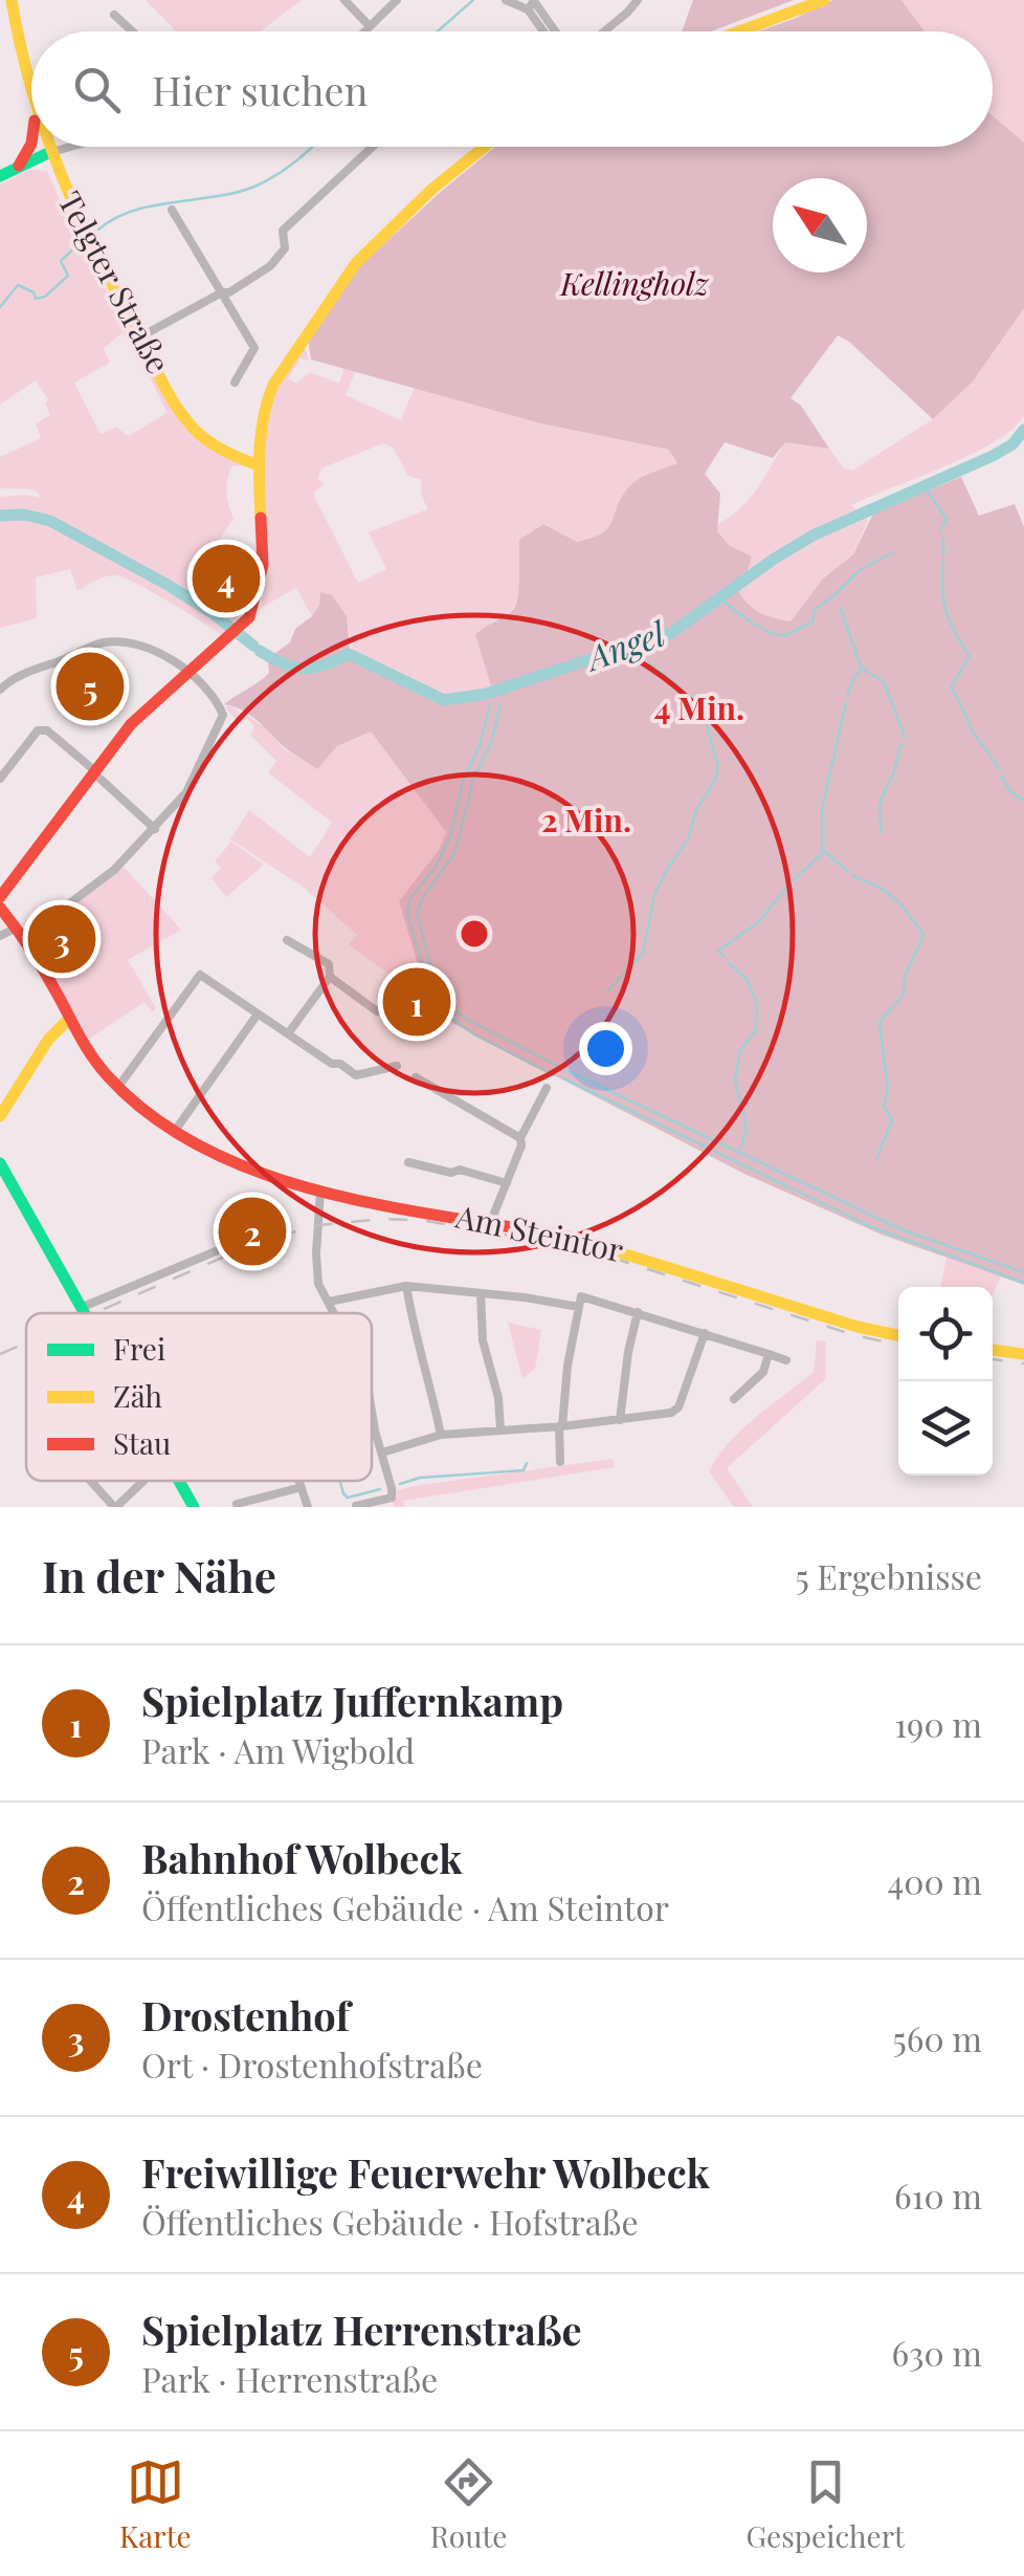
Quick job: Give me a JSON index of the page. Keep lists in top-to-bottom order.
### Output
{
  "streets": {
    "street": ["Telgter Straße", "Am Steintor"]
  },
  "water": ["Angel"],
  "parks": ["Kellingholz"],
  "legend": ["Frei", "Zäh", "Stau"],
  "north": "top left",
  "page": {
    "search": "Hier suchen",
    "pins": [
      "4",
      "5",
      "3",
      "1",
      "2"
    ],
    "heading": ["In der Nähe", "5 Ergebnisse"],
    "list": [
      {
        "mark": "1",
        "name": "Spielplatz Juffernkamp",
        "note": "Park · Am Wigbold",
        "value": "190 m"
      },
      {
        "mark": "2",
        "name": "Bahnhof Wolbeck",
        "note": "Öffentliches Gebäude · Am Steintor",
        "value": "400 m"
      },
      {
        "mark": "3",
        "name": "Drostenhof",
        "note": "Ort · Drostenhofstraße",
        "value": "560 m"
      },
      {
        "mark": "4",
        "name": "Freiwillige Feuerwehr Wolbeck",
        "note": "Öffentliches Gebäude · Hofstraße",
        "value": "610 m"
      },
      {
        "mark": "5",
        "name": "Spielplatz Herrenstraße",
        "note": "Park · Herrenstraße",
        "value": "630 m"
      }
    ],
    "nav": ["Karte", "Route", "Gespeichert"]
  },
  "rings": ["4 Min.", "2 Min."]
}
